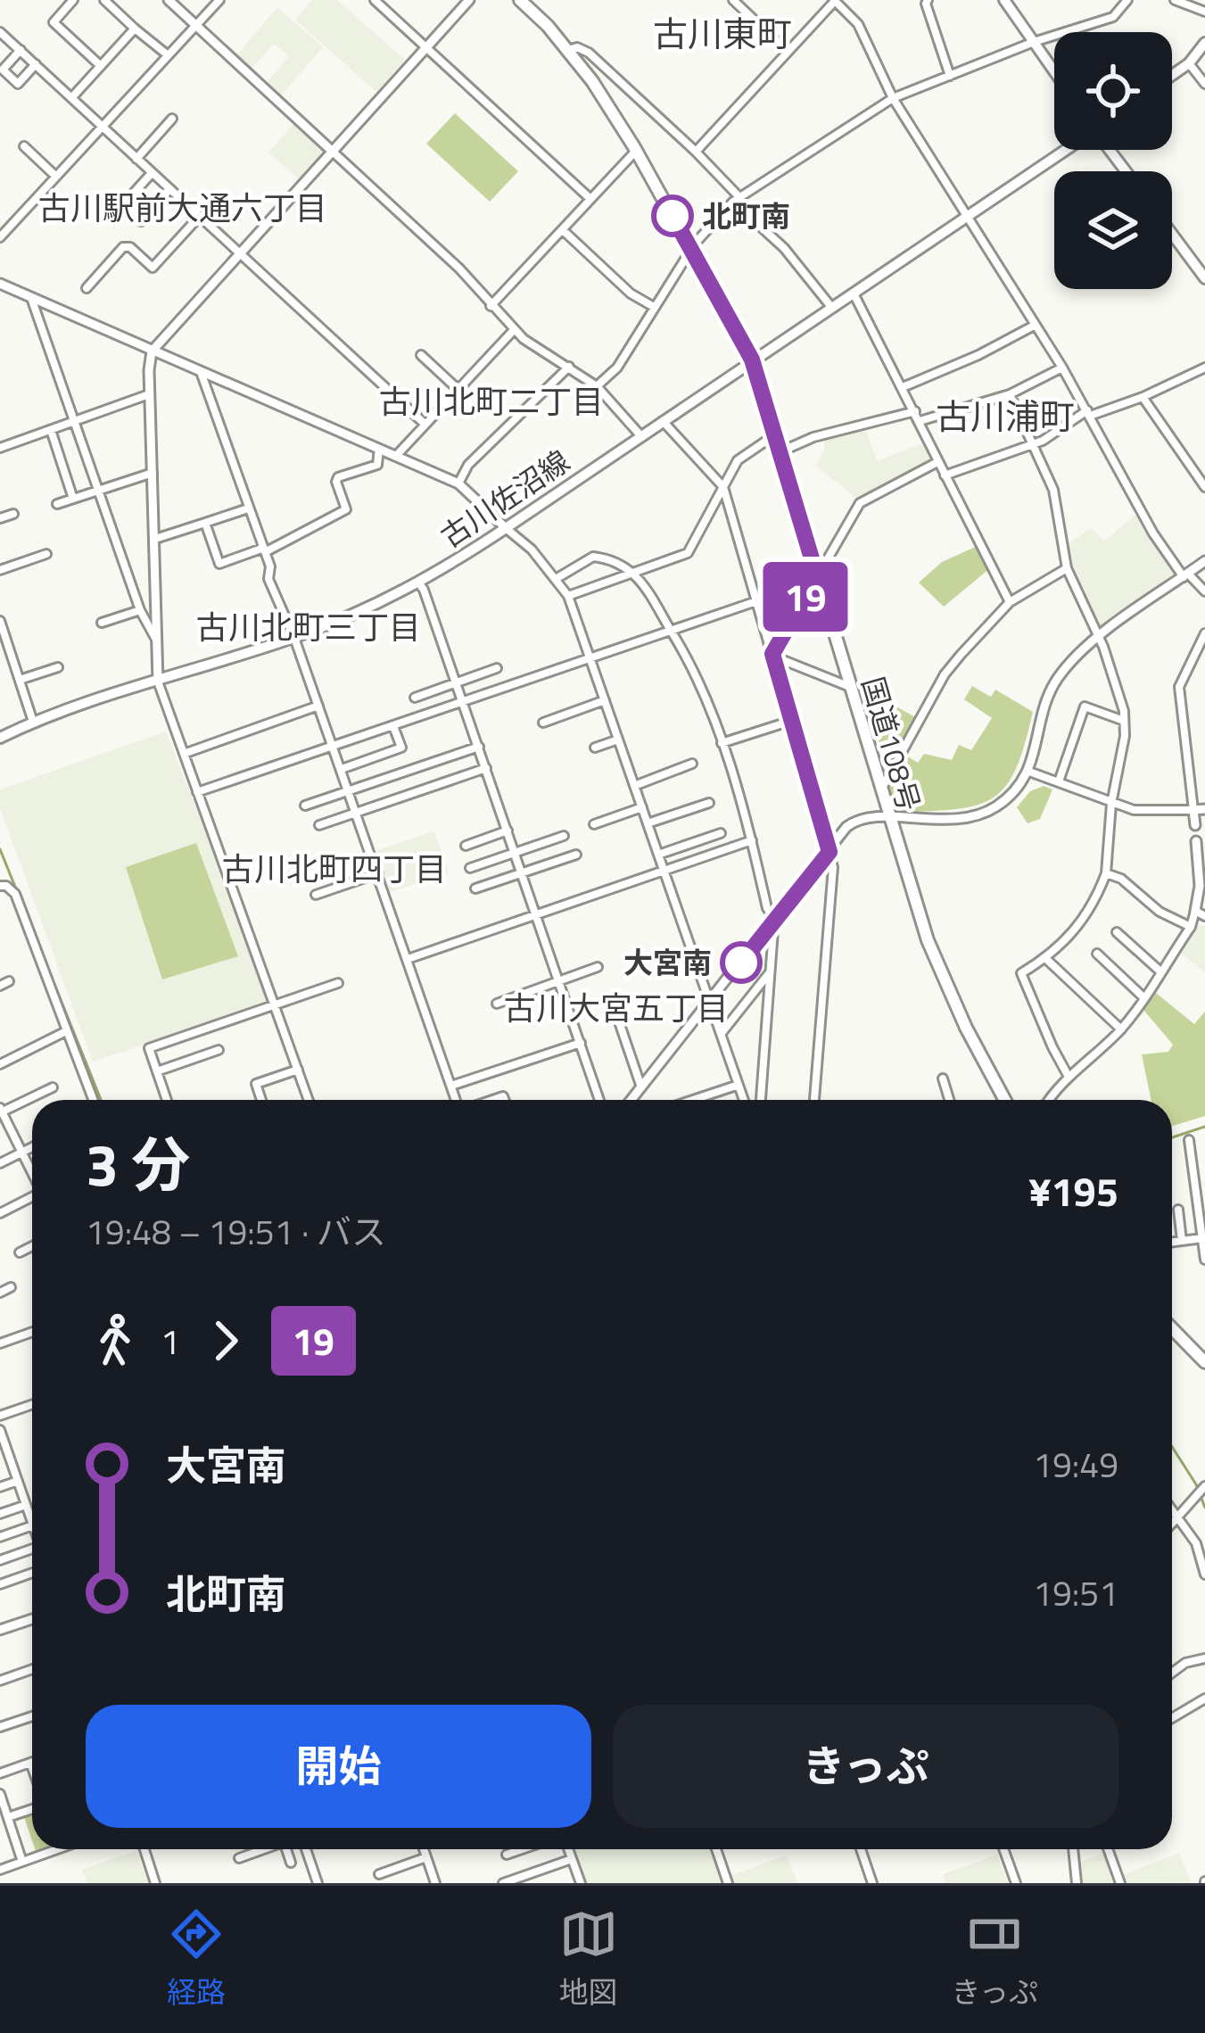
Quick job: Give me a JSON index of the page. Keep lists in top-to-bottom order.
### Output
{
  "streets": {
    "highway": ["国道108号"],
    "main road": ["古川佐沼線"]
  },
  "crossings": [
    ["古川佐沼線", "国道108号"]
  ],
  "districts": [
    "古川東町",
    "古川駅前大通六丁目",
    "古川北町二丁目",
    "古川浦町",
    "古川北町三丁目",
    "古川北町四丁目",
    "古川大宮五丁目"
  ],
  "places": ["北町南", "大宮南"],
  "lines": ["bus line 19"],
  "page": {
    "on_map": "19",
    "heading": ["3 分", "19:48 – 19:51 · バス", "¥195"],
    "legs": ["1", "19"],
    "list": [
      {
        "name": "大宮南",
        "value": "19:49"
      },
      {
        "name": "北町南",
        "value": "19:51"
      }
    ],
    "buttons": ["開始", "きっぷ"],
    "tabs": ["経路", "地図", "きっぷ"]
  }
}
